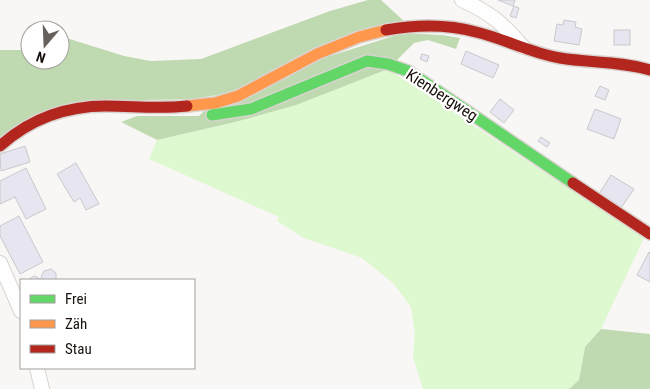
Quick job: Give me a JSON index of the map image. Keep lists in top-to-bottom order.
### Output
{
  "streets": {
    "street": ["Kienbergweg"]
  },
  "legend": ["Frei", "Zäh", "Stau"],
  "north": "bottom"
}
